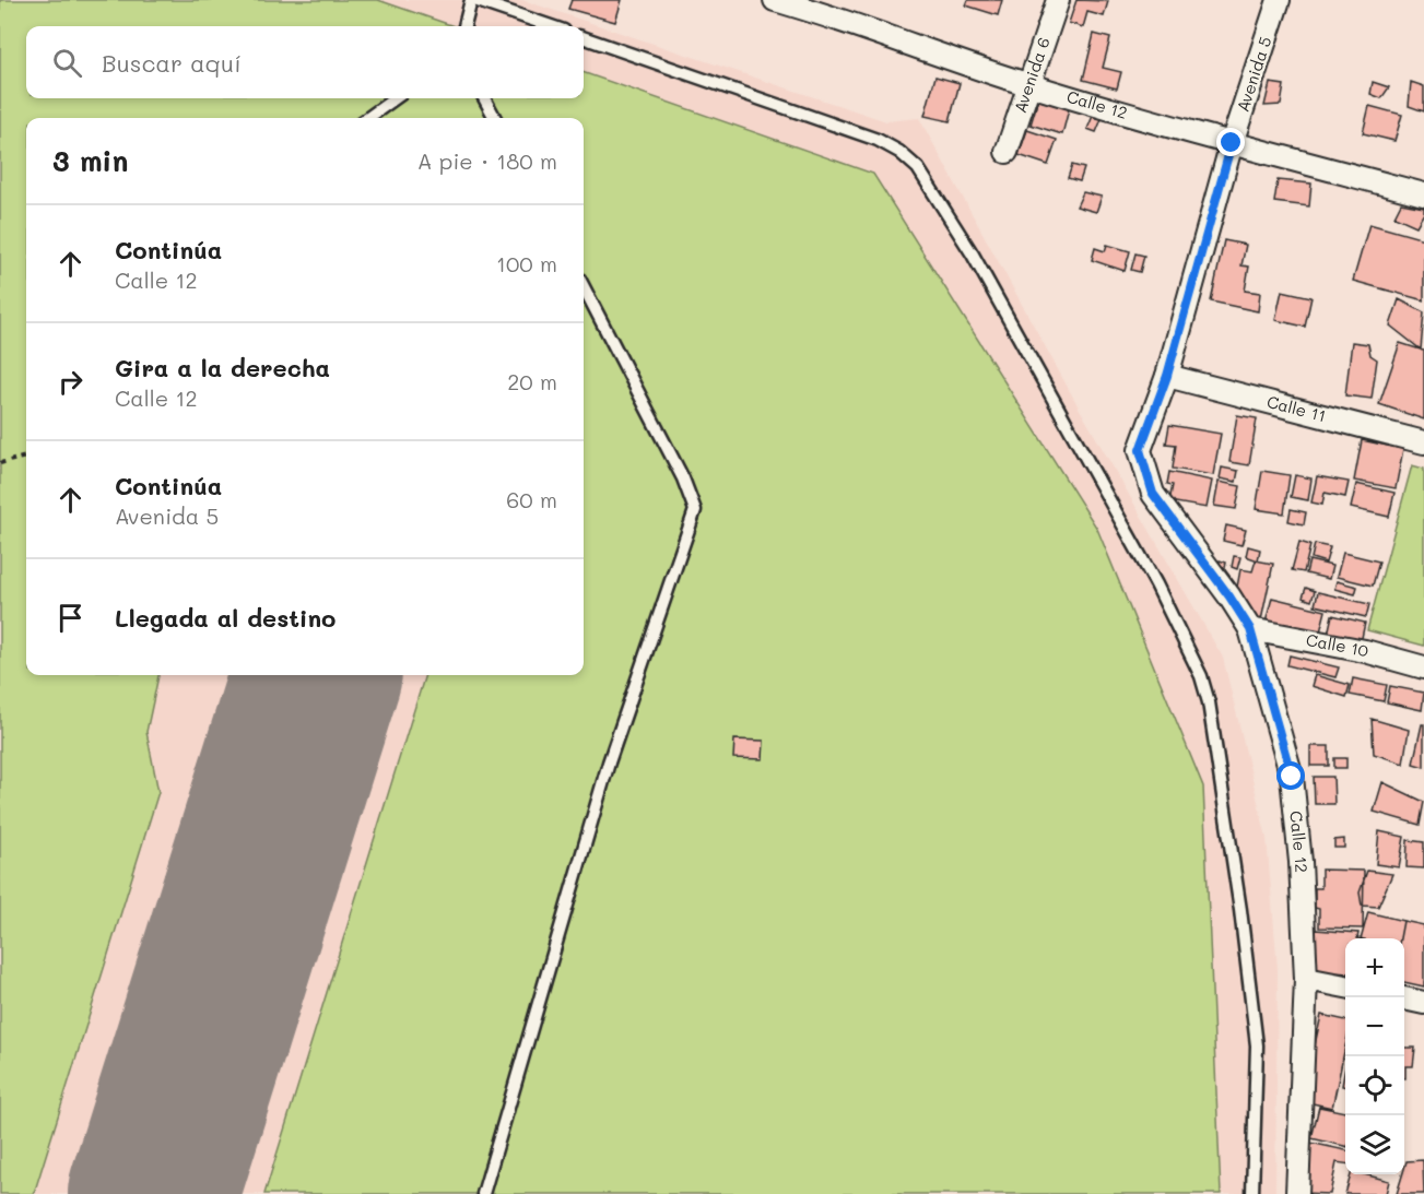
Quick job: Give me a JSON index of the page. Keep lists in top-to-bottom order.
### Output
{
  "streets": {
    "street": [
      "Avenida 5",
      "Avenida 6",
      "Calle 12",
      "Calle 11",
      "Calle 10"
    ]
  },
  "crossings": [
    ["Avenida 5", "Calle 12"],
    ["Avenida 5", "Calle 11"],
    ["Avenida 6", "Calle 12"],
    ["Calle 12", "Calle 11"],
    ["Calle 12", "Calle 10"]
  ],
  "page": {
    "search": "Buscar aquí",
    "heading": ["3 min", "A pie · 180 m"],
    "list": [
      ["Continúa", "Calle 12", "100 m"],
      ["Gira a la derecha", "Calle 12", "20 m"],
      ["Continúa", "Avenida 5", "60 m"],
      "Llegada al destino"
    ],
    "map_buttons": ["+", "−"]
  }
}
